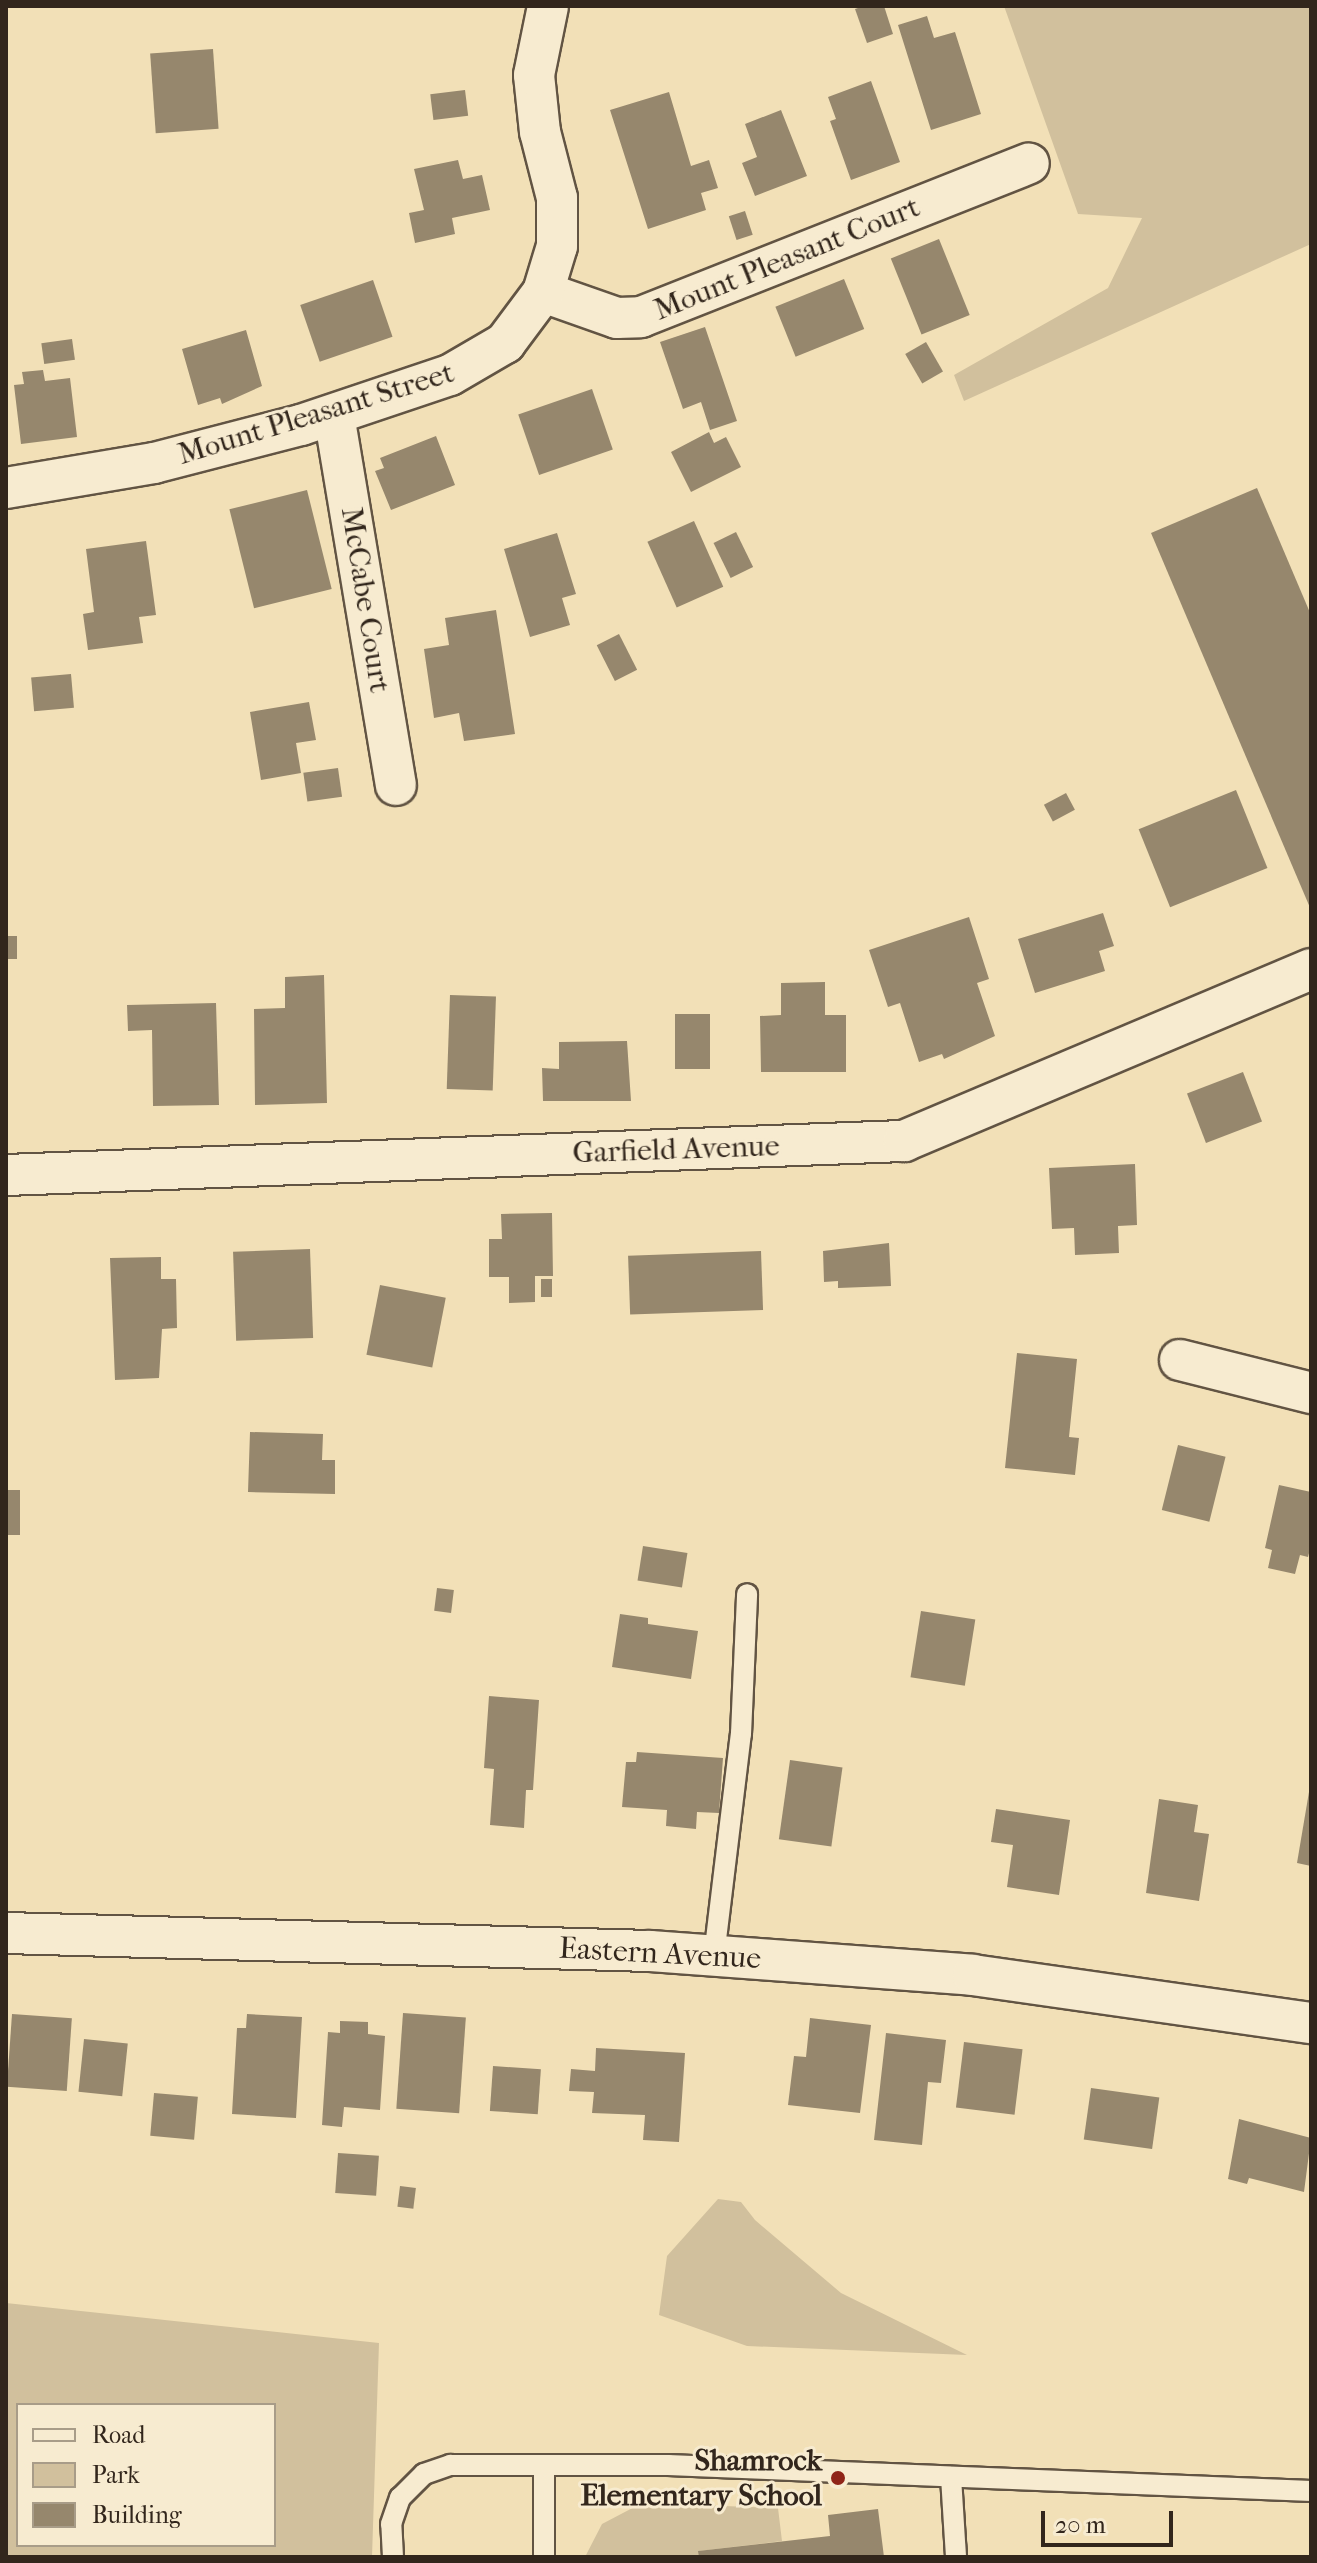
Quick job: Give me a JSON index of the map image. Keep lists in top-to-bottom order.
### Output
{
  "streets": {
    "street": [
      "Mount Pleasant Court",
      "Mount Pleasant Street",
      "McCabe Court",
      "Garfield Avenue",
      "Eastern Avenue"
    ]
  },
  "crossings": [
    ["Mount Pleasant Court", "Mount Pleasant Street"],
    ["Mount Pleasant Street", "McCabe Court"]
  ],
  "places": ["Shamrock Elementary School"],
  "legend": ["Road", "Park", "Building"],
  "scale_bar": "20 m"
}
